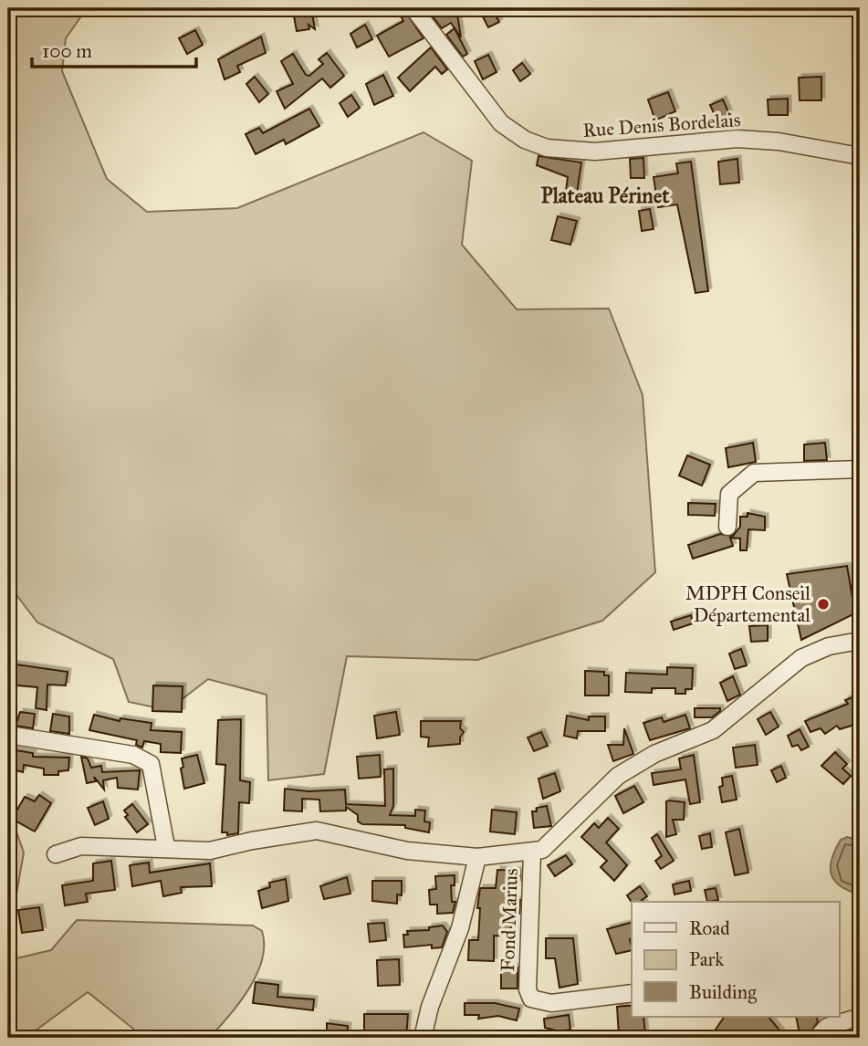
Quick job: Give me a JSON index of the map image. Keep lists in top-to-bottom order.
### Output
{
  "streets": {
    "street": ["Rue Denis Bordelais", "Fond Marius"]
  },
  "districts": ["Plateau Périnet"],
  "places": ["MDPH Conseil Départemental"],
  "legend": ["Road", "Park", "Building"],
  "scale_bar": "100 m"
}
